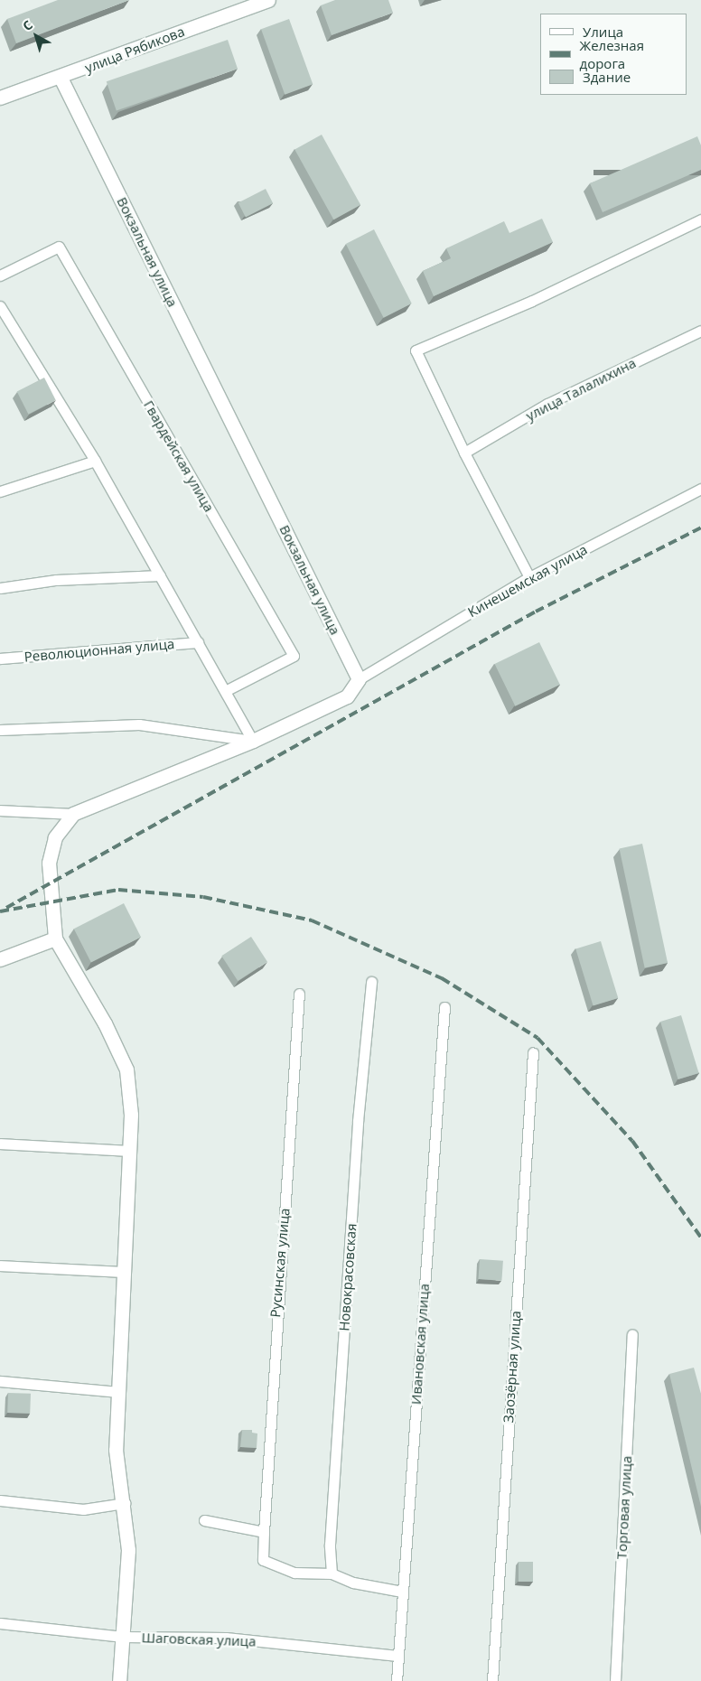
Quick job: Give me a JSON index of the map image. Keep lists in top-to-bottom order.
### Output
{
  "streets": {
    "main road": ["улица Рябикова", "Вокзальная улица"],
    "street": [
      "улица Талалихина",
      "Гвардейская улица",
      "Кинешемская улица",
      "Революционная улица",
      "Русинская улица",
      "Новокрасовская",
      "Ивановская улица",
      "Заозёрная улица",
      "Торговая улица",
      "Шаговская улица"
    ]
  },
  "crossings": [
    ["улица Рябикова", "Вокзальная улица"],
    ["Вокзальная улица", "Кинешемская улица"],
    ["Русинская улица", "Новокрасовская"],
    ["Ивановская улица", "Шаговская улица"]
  ],
  "legend": ["Улица", "Железная дорога", "Здание"],
  "north": "top left"
}
